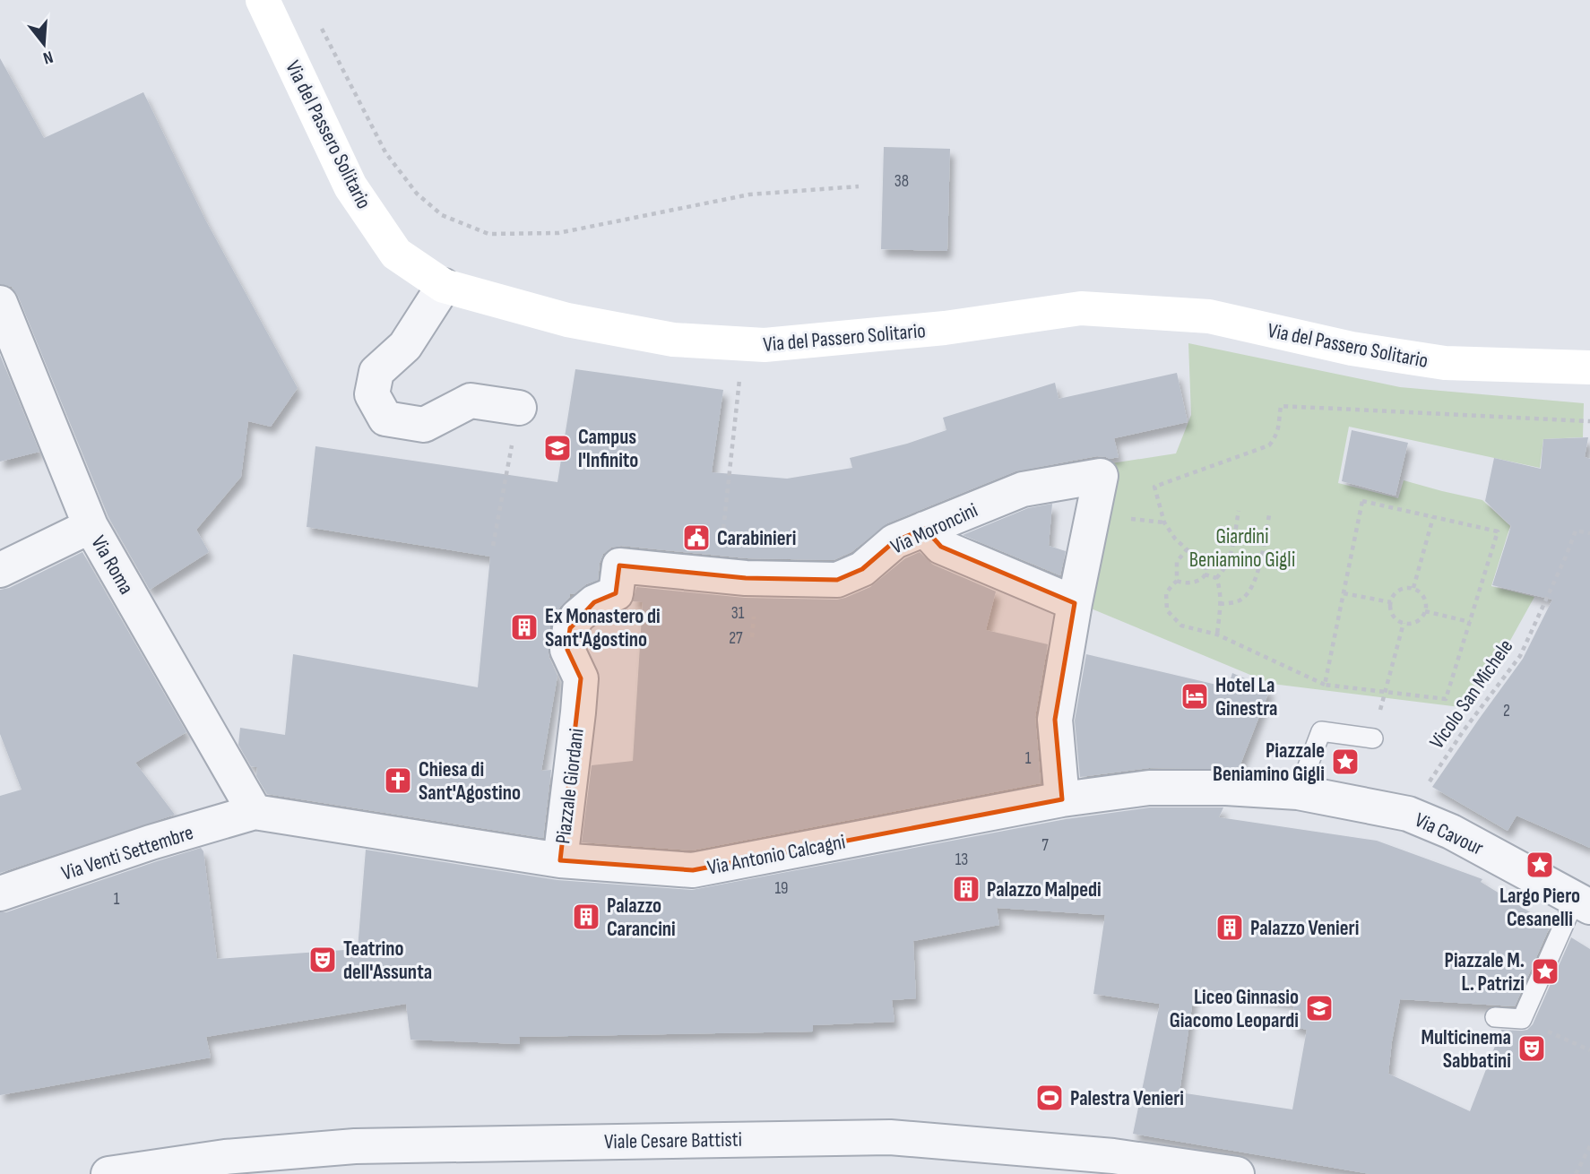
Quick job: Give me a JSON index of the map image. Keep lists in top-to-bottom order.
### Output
{
  "streets": {
    "main road": ["Via del Passero Solitario"],
    "street": [
      "Via Moroncini",
      "Via Roma",
      "Piazzale Giordani",
      "Via Cavour",
      "Via Venti Settembre",
      "Via Antonio Calcagni",
      "Viale Cesare Battisti"
    ],
    "path": ["Vicolo San Michele"]
  },
  "crossings": [
    ["Via Moroncini", "Piazzale Giordani"],
    ["Via Moroncini", "Via Antonio Calcagni"],
    ["Via Roma", "Via Venti Settembre"],
    ["Via Roma", "Via Antonio Calcagni"],
    ["Vicolo San Michele", "Via Cavour"],
    ["Piazzale Giordani", "Via Antonio Calcagni"],
    ["Via Cavour", "Via Antonio Calcagni"],
    ["Via Venti Settembre", "Via Antonio Calcagni"]
  ],
  "parks": ["Giardini Beniamino Gigli"],
  "places": {
    "school or university": ["Campus l'Infinito", "Liceo Ginnasio Giacomo Leopardi"],
    "public building": ["Carabinieri"],
    "building": [
      "Ex Monastero di Sant'Agostino",
      "Palazzo Malpedi",
      "Palazzo Carancini",
      "Palazzo Venieri"
    ],
    "hotel": ["Hotel La Ginestra"],
    "place": ["Piazzale Beniamino Gigli", "Largo Piero Cesanelli", "Piazzale M. L. Patrizi"],
    "church": ["Chiesa di Sant'Agostino"],
    "theatre": ["Teatrino dell'Assunta", "Multicinema Sabbatini"],
    "sports": ["Palestra Venieri"]
  },
  "house_numbers": [
    "38",
    "31",
    "27",
    "2",
    "1",
    "7",
    "13",
    "19",
    "1"
  ],
  "north": "bottom"
}
